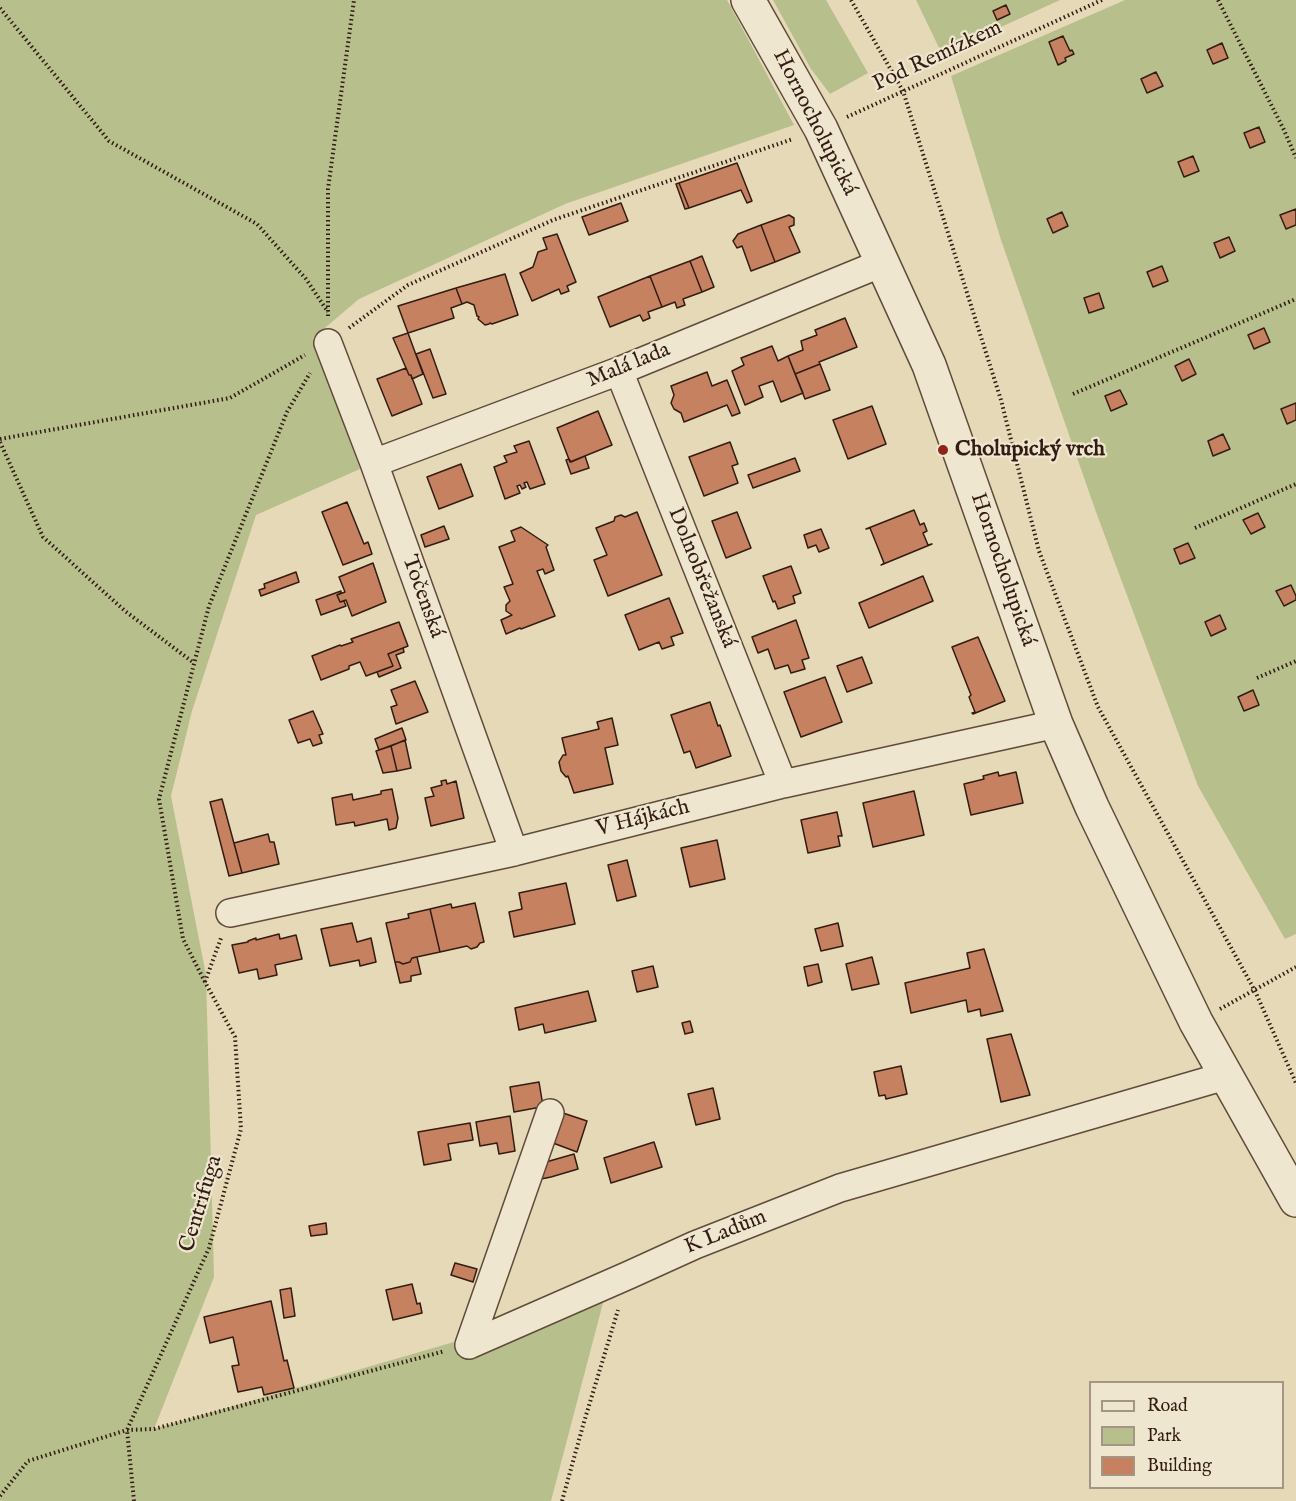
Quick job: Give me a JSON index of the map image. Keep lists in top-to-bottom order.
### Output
{
  "streets": {
    "street": [
      "Hornocholupická",
      "Malá lada",
      "Dolnobřežanská",
      "Točenská",
      "V Hájkách",
      "K Ladům"
    ],
    "path": ["Pod Remízkem", "Centrifuga"]
  },
  "crossings": [
    ["Pod Remízkem", "Hornocholupická"],
    ["Pod Remízkem", "Točenská"],
    ["Pod Remízkem", "Centrifuga"],
    ["Hornocholupická", "Malá lada"],
    ["Hornocholupická", "V Hájkách"],
    ["Hornocholupická", "K Ladům"],
    ["Malá lada", "Dolnobřežanská"],
    ["Malá lada", "Točenská"],
    ["Dolnobřežanská", "V Hájkách"],
    ["Točenská", "V Hájkách"],
    ["Točenská", "Centrifuga"]
  ],
  "places": ["Cholupický vrch"],
  "legend": ["Road", "Park", "Building"]
}
